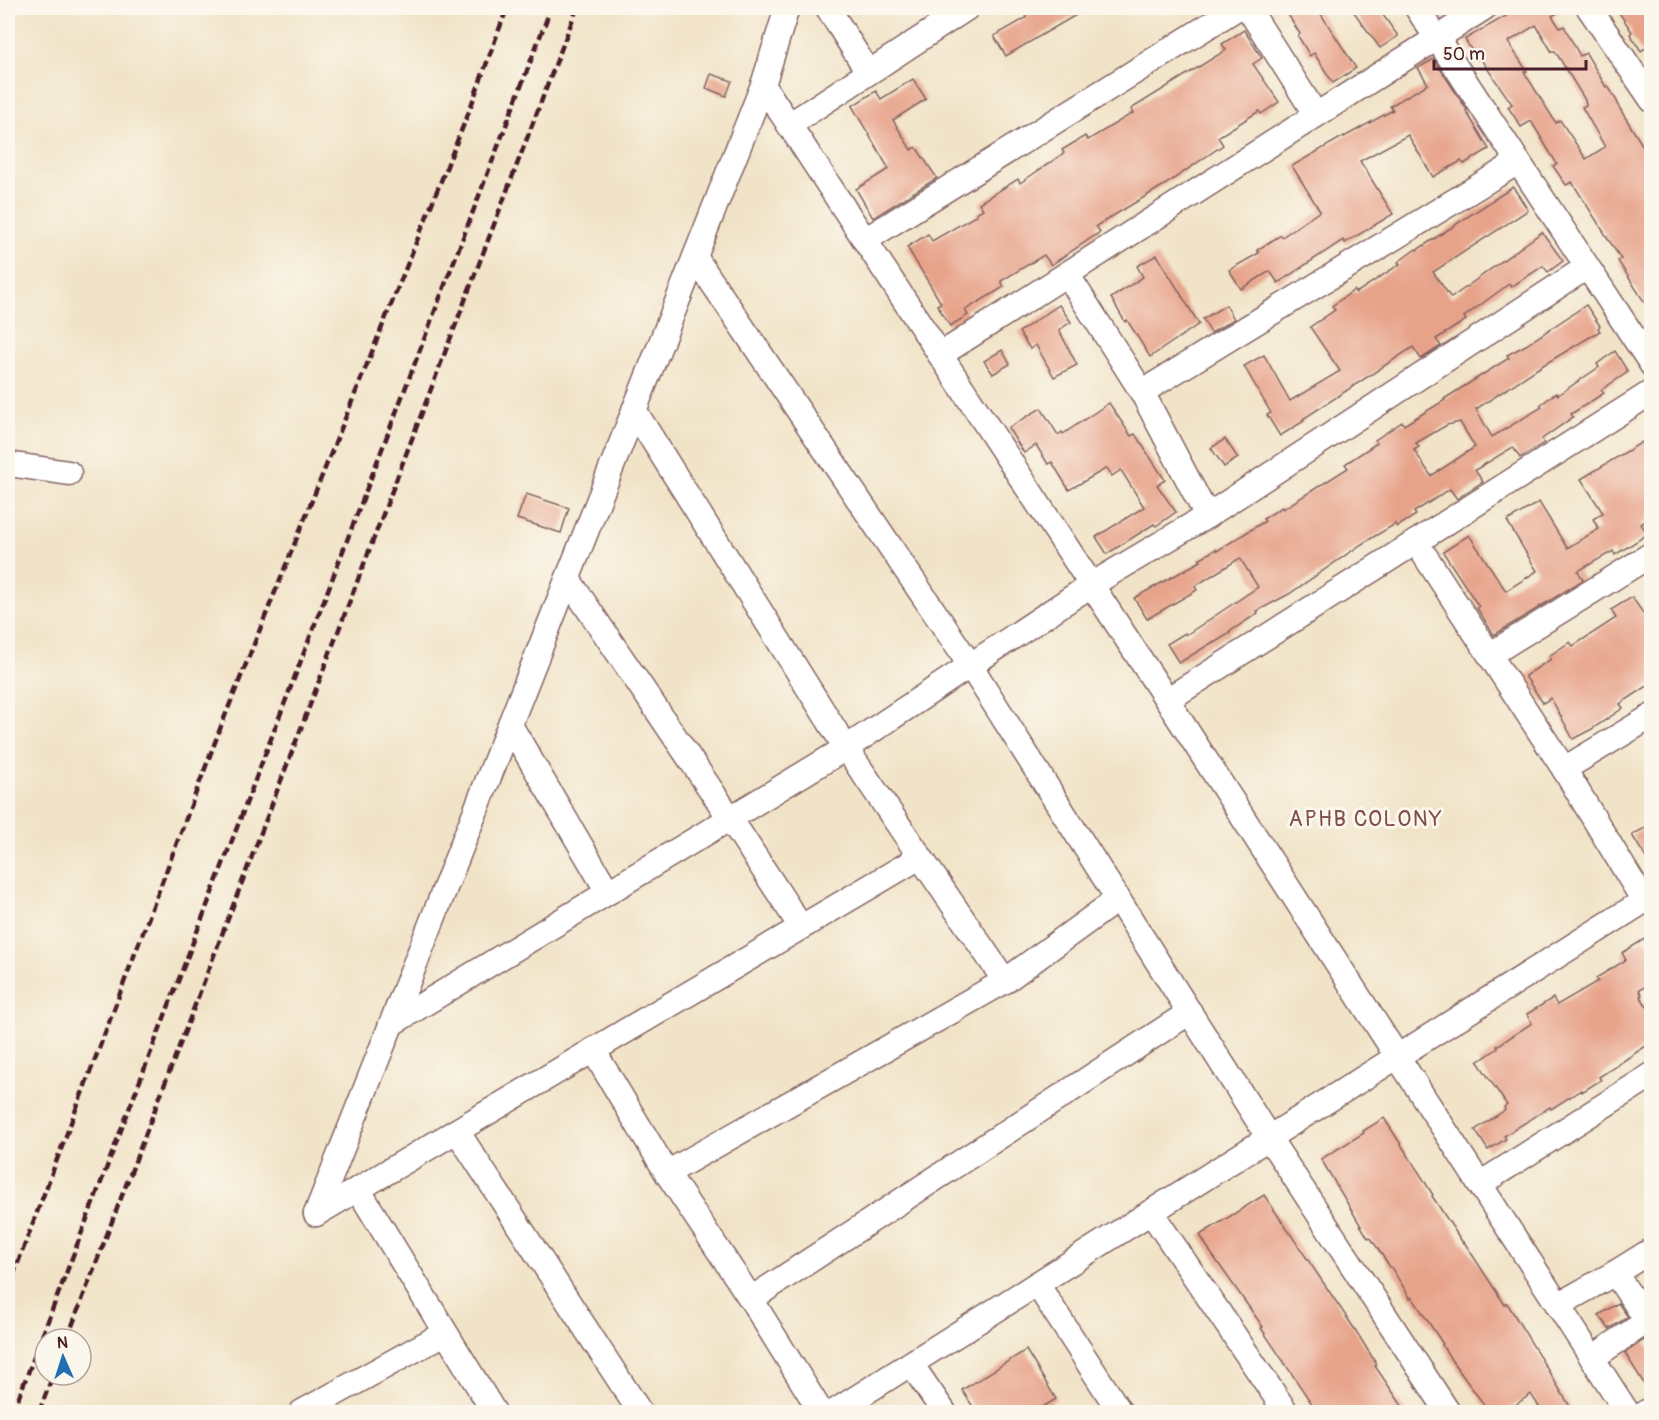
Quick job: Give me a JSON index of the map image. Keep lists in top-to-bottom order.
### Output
{
  "districts": ["APHB COLONY"],
  "scale_bar": "50 m",
  "north": "top"
}
